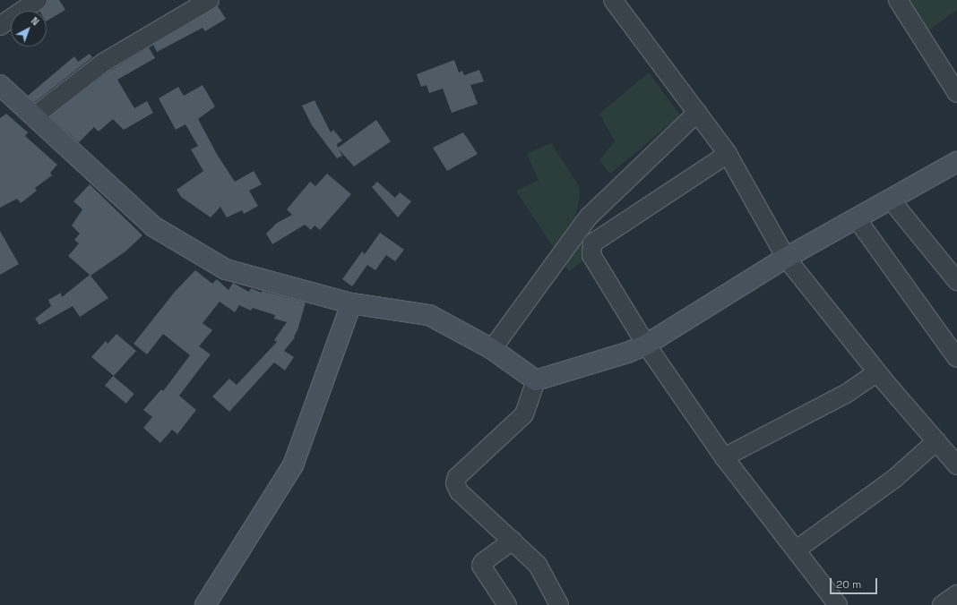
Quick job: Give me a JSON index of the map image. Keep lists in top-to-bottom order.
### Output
{
  "scale_bar": "20 m",
  "north": "top right"
}
